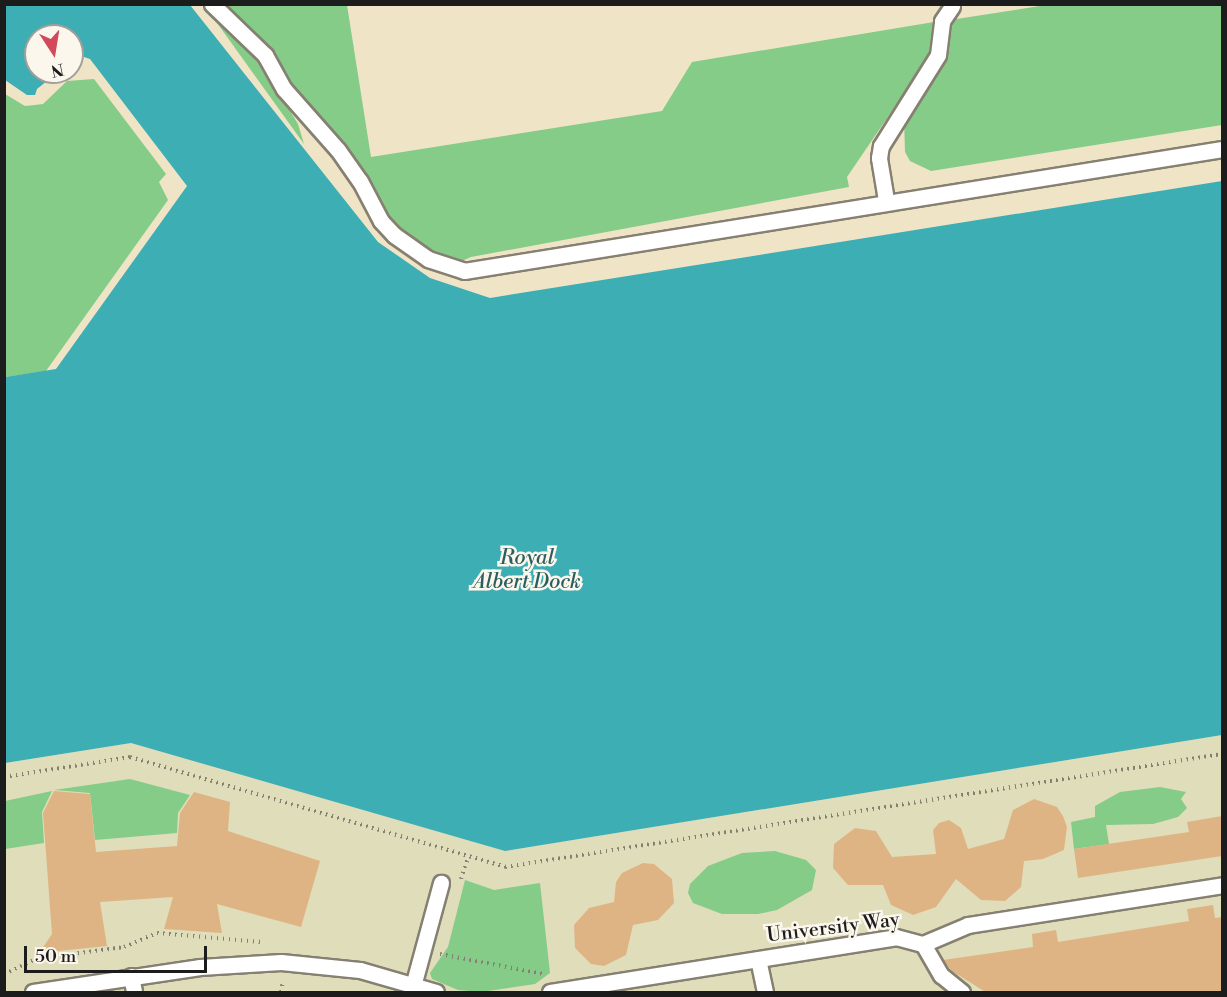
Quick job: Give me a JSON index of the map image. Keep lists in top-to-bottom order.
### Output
{
  "streets": {
    "lane": ["University Way"]
  },
  "water": ["Royal Albert Dock"],
  "scale_bar": "50 m",
  "north": "bottom"
}
